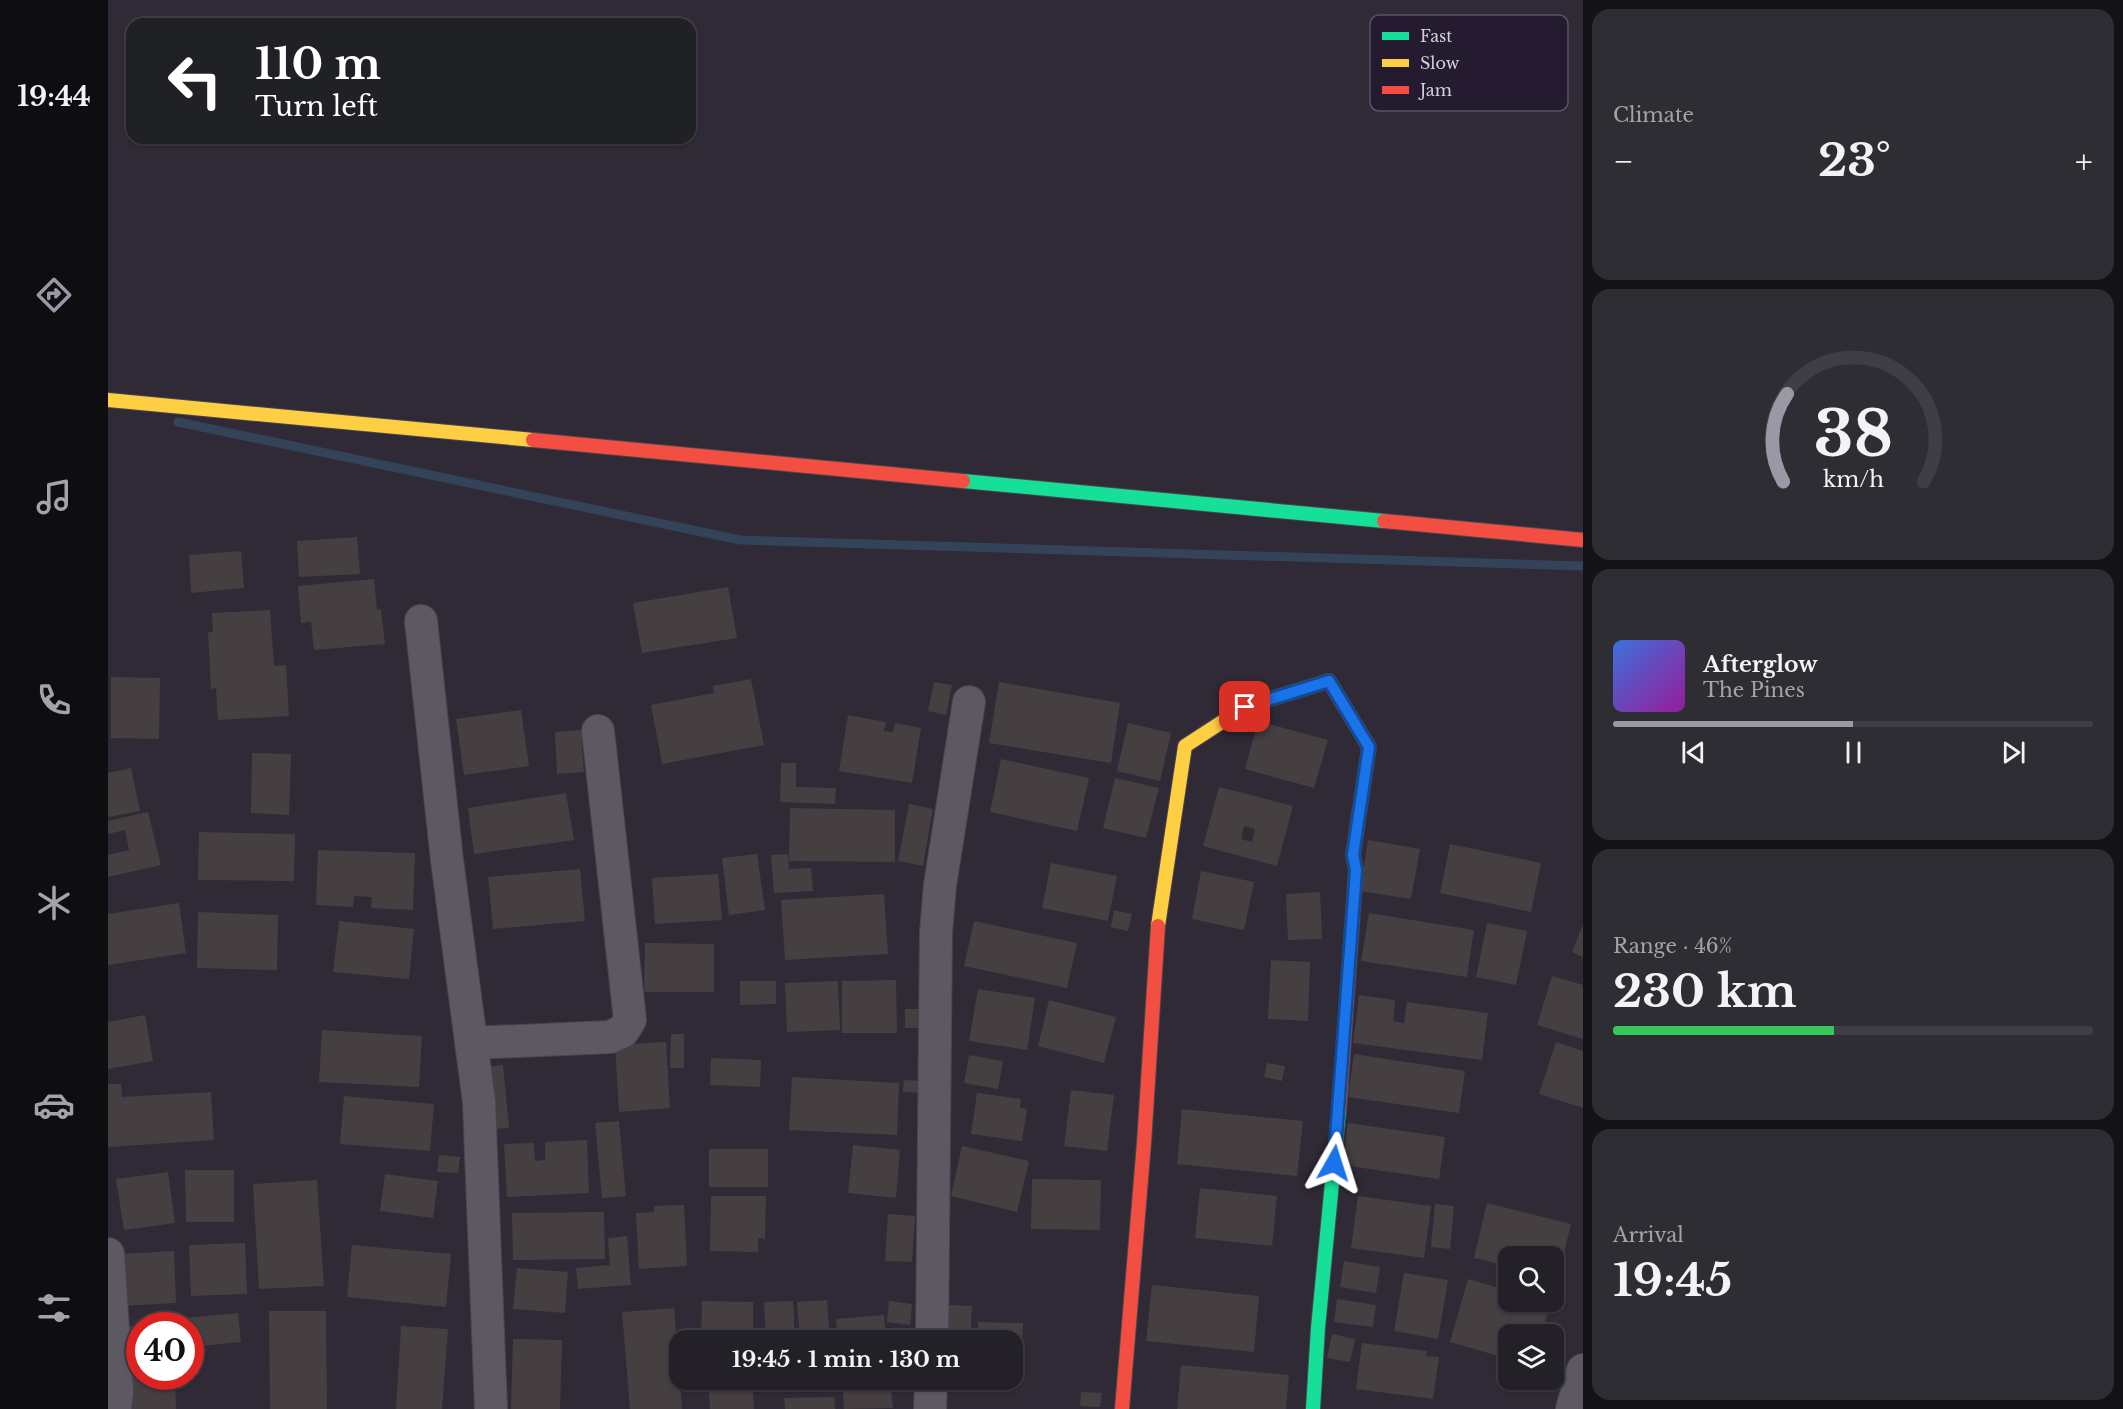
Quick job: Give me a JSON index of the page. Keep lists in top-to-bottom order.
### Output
{
  "legend": ["Fast", "Slow", "Jam"],
  "page": {
    "tabs": "19:44",
    "tile": [
      "Climate",
      ["Range · 46%", "230 km"],
      ["Arrival", "19:45"]
    ],
    "turn": ["110 m", "Turn left"],
    "heat": ["−", "23°", "+"],
    "song": ["Afterglow", "The Pines"],
    "limit": "40",
    "trip": "19:45 · 1 min · 130 m",
    "gauge": ["38", "km/h"]
  }
}
